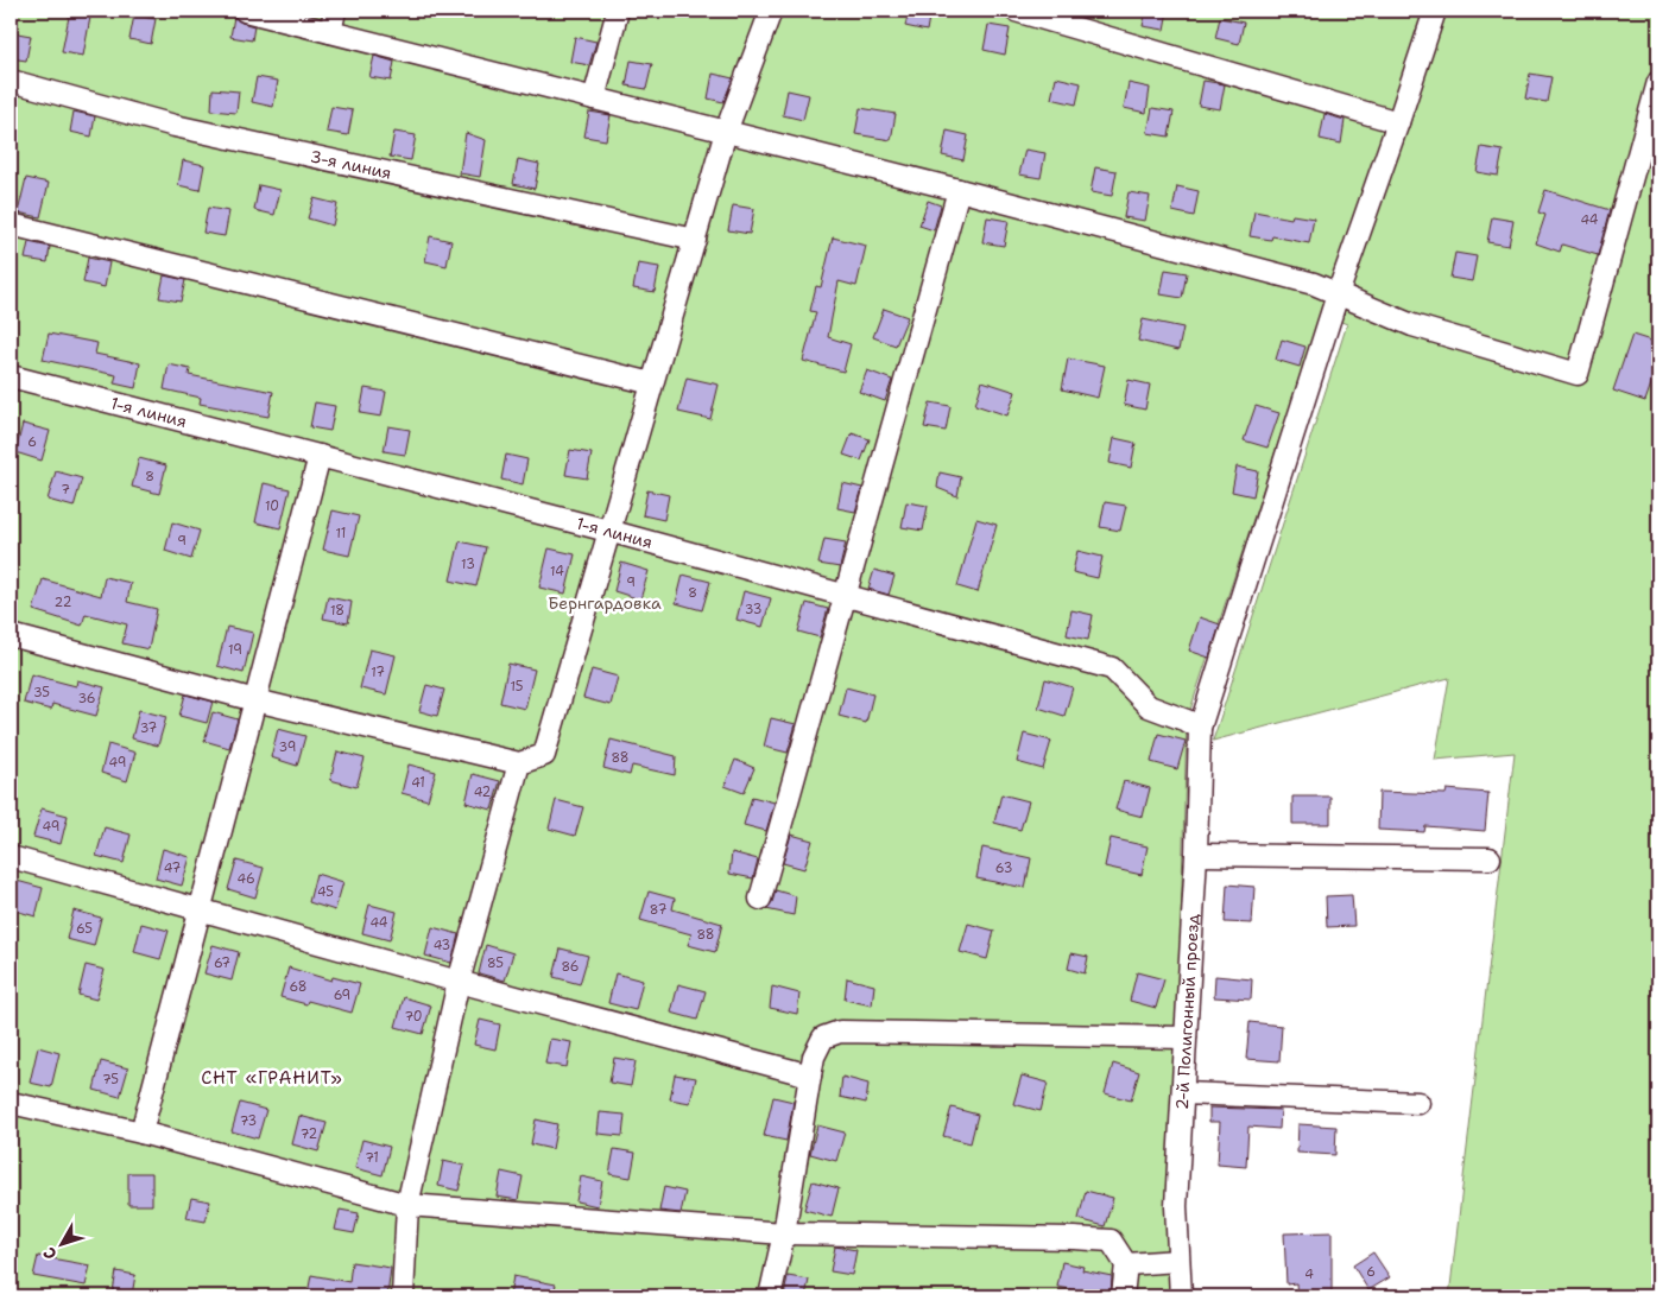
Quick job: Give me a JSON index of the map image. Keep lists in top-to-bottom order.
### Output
{
  "streets": {
    "street": ["3-я линия", "1-я линия", "2-й Полигонный проезд"]
  },
  "crossings": [
    ["1-я линия", "2-й Полигонный проезд"]
  ],
  "districts": ["СНТ «ГРАНИТ»"],
  "parks": ["Бернгардовка"],
  "house_numbers": [
    "44",
    "6",
    "8",
    "7",
    "10",
    "11",
    "9",
    "13",
    "14",
    "9",
    "8",
    "22",
    "33",
    "18",
    "19",
    "17",
    "15",
    "35",
    "36",
    "37",
    "39",
    "88",
    "49",
    "41",
    "42",
    "49",
    "47",
    "63",
    "46",
    "45",
    "87",
    "44",
    "65",
    "88",
    "43",
    "67",
    "85",
    "86",
    "68",
    "69",
    "70",
    "75",
    "73",
    "72",
    "71",
    "6",
    "4"
  ],
  "north": "bottom left"
}
